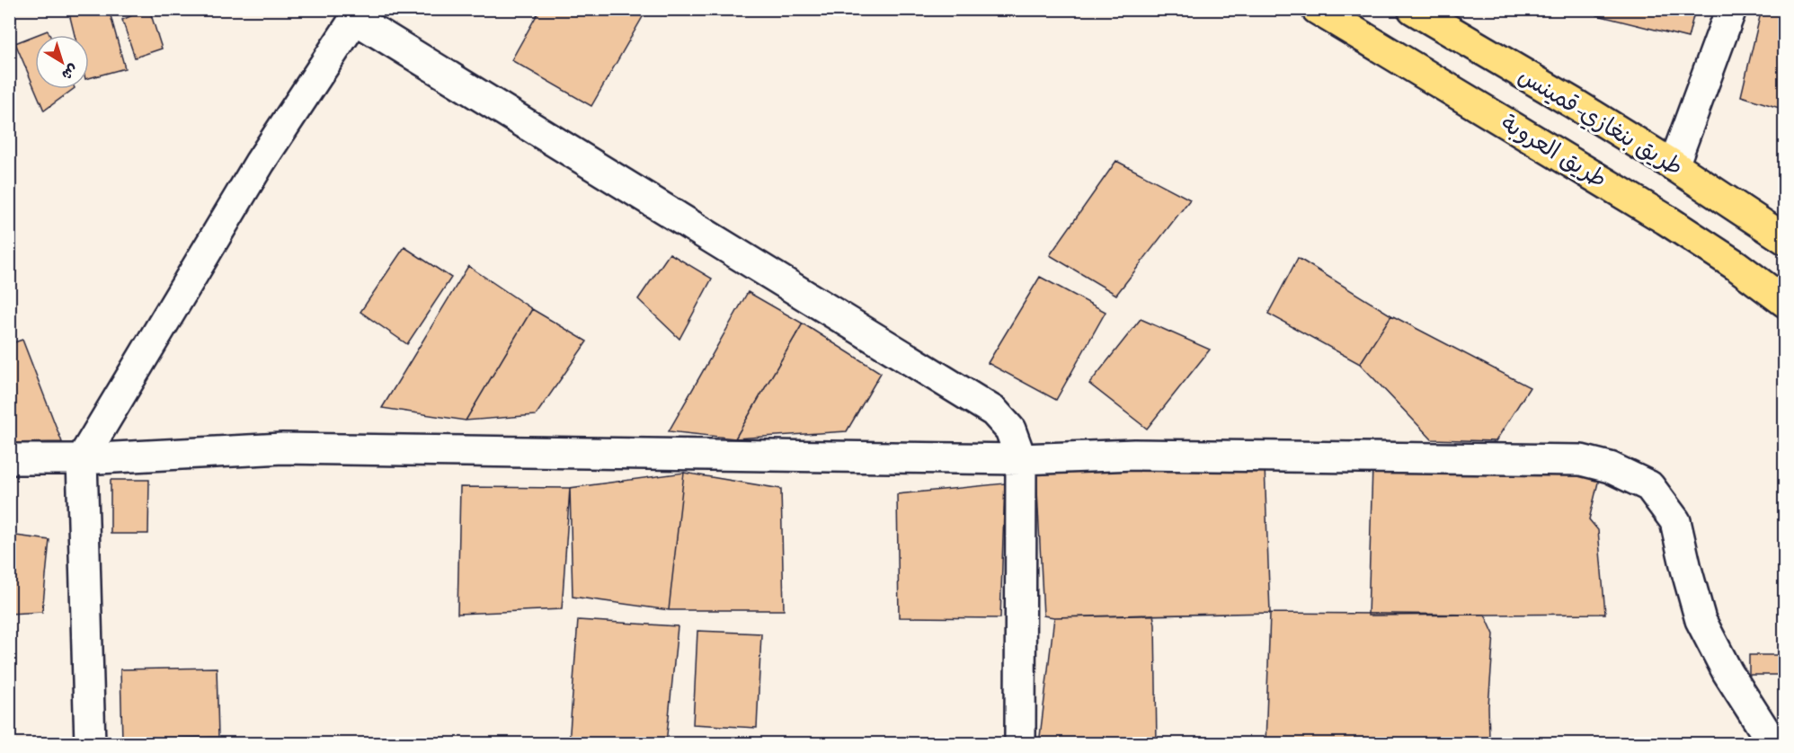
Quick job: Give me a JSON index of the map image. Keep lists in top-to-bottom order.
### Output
{
  "streets": {
    "main road": ["طريق بنغازي-قمينس", "طريق العروبة"]
  },
  "north": "bottom right"
}
